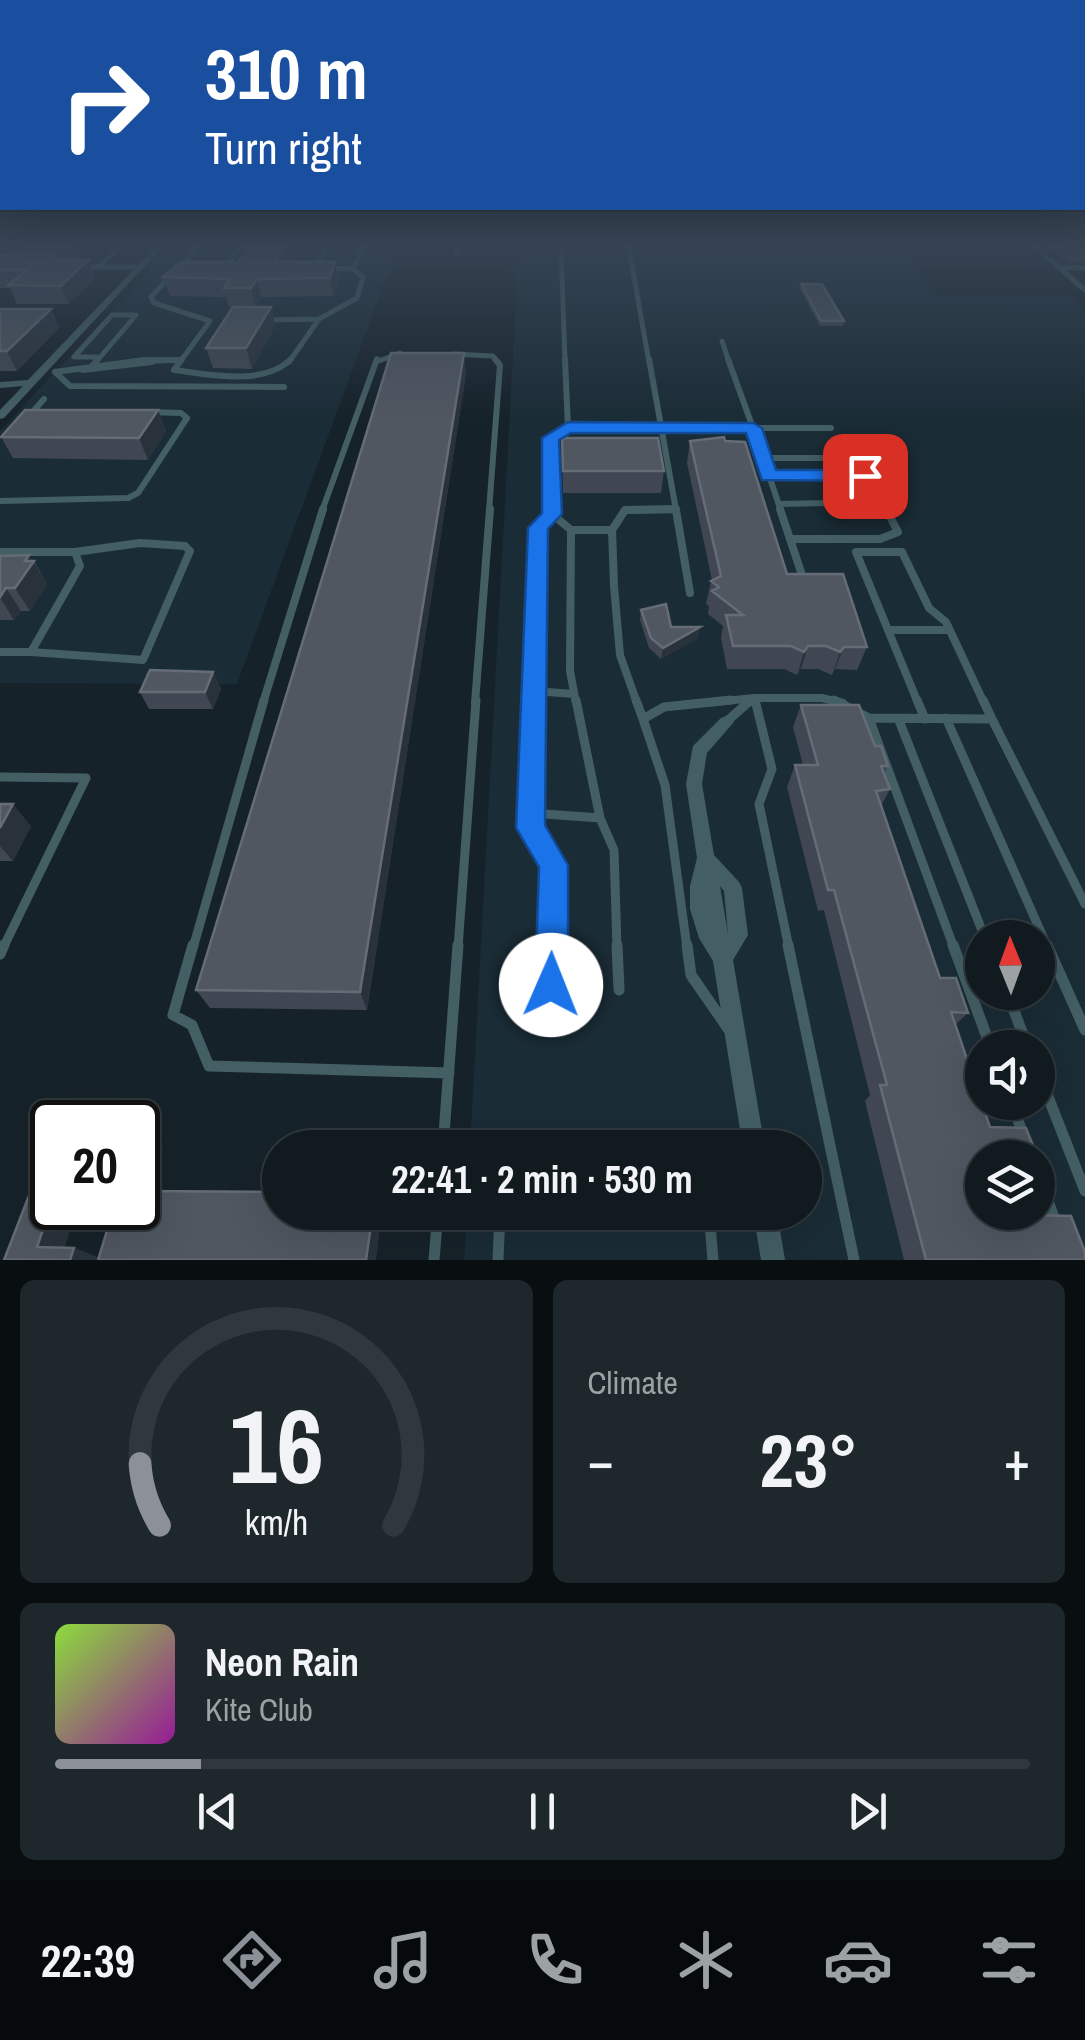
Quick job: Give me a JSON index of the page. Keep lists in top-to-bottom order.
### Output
{
  "north": "top",
  "page": {
    "turn": ["310 m", "Turn right"],
    "limit": "20",
    "trip": "22:41 · 2 min · 530 m",
    "tile": "Climate",
    "heat": ["−", "23°", "+"],
    "song": ["Neon Rain", "Kite Club"],
    "tabs": "22:39",
    "gauge": ["16", "km/h"]
  }
}
